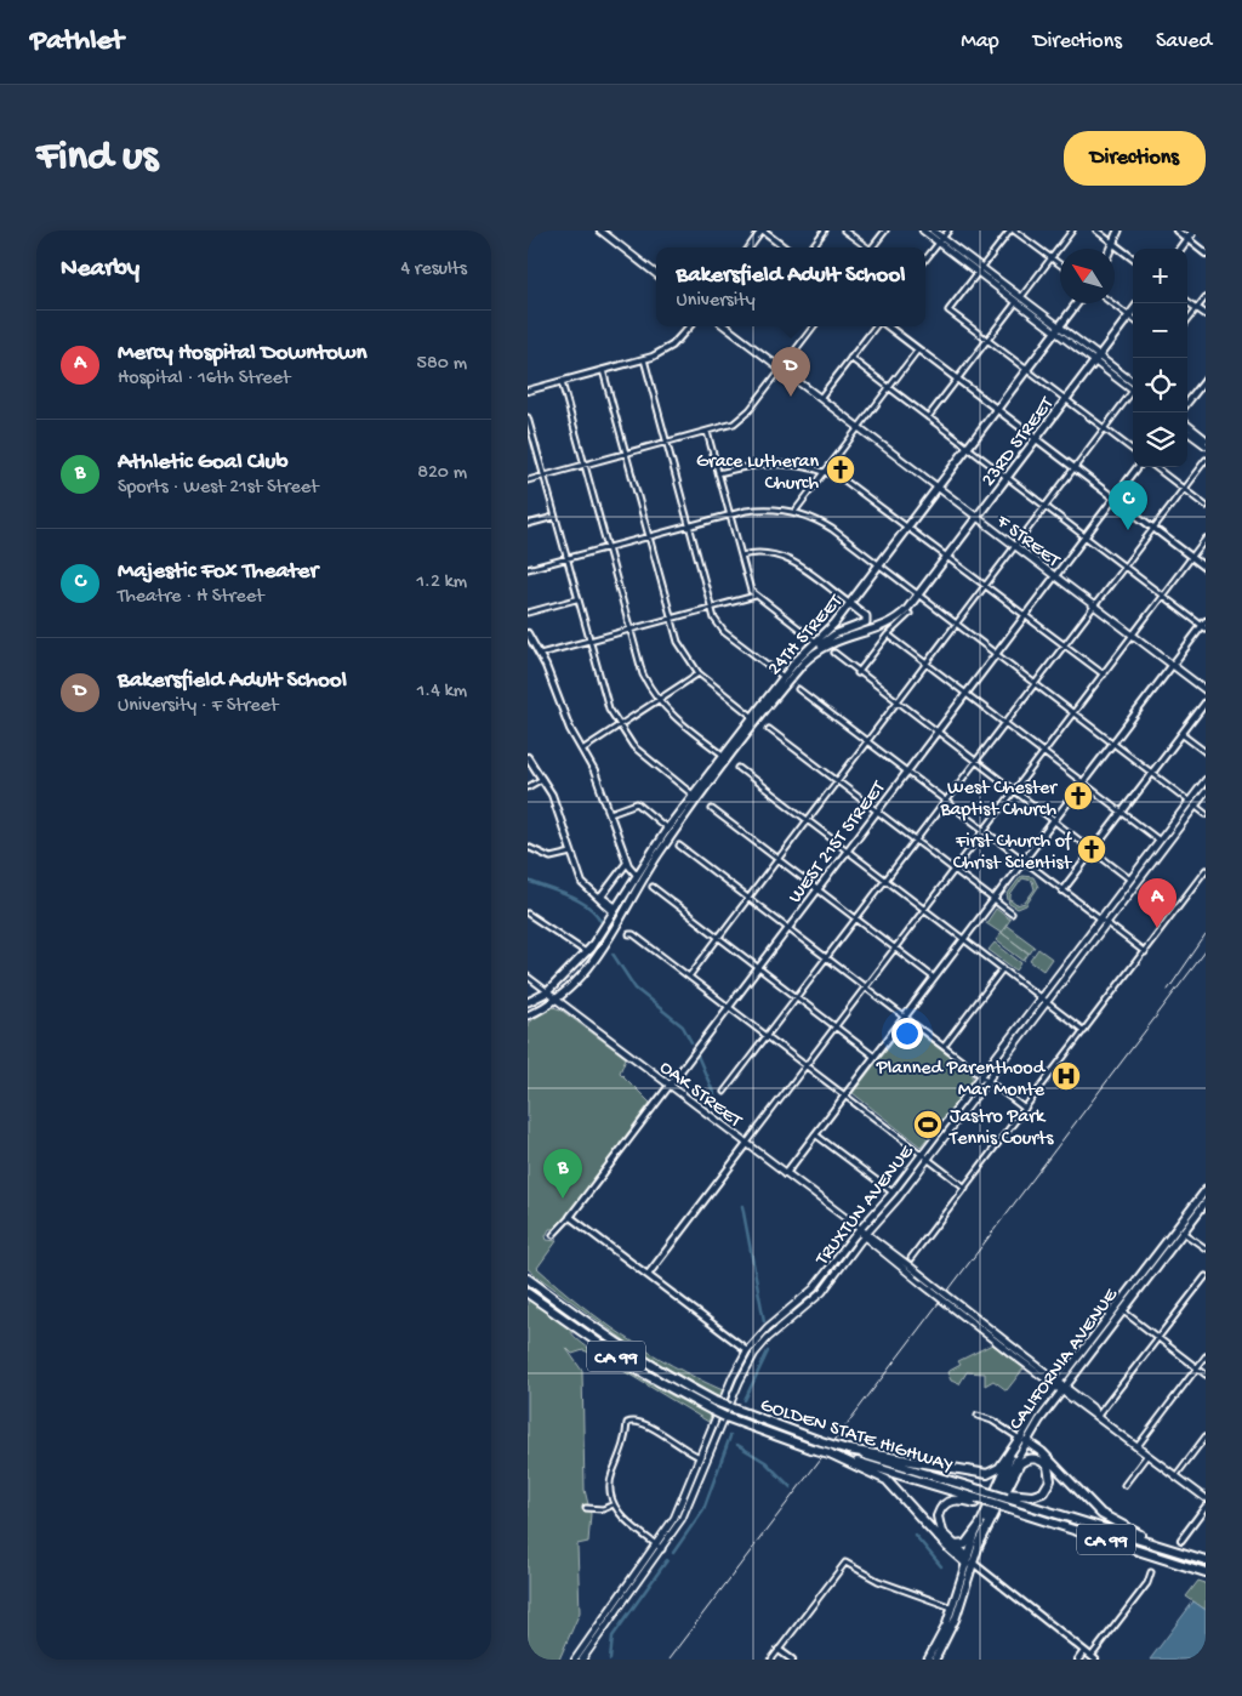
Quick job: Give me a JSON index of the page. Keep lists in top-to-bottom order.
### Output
{
  "streets": {
    "highway": ["CA 99", "GOLDEN STATE HIGHWAY"],
    "main road": [
      "23RD STREET",
      "F STREET",
      "24TH STREET",
      "OAK STREET",
      "TRUXTUN AVENUE",
      "CALIFORNIA AVENUE"
    ],
    "street": ["WEST 21ST STREET"]
  },
  "crossings": [
    ["23RD STREET", "F STREET"],
    ["23RD STREET", "24TH STREET"],
    ["F STREET", "24TH STREET"],
    ["F STREET", "WEST 21ST STREET"],
    ["24TH STREET", "OAK STREET"],
    ["WEST 21ST STREET", "OAK STREET"],
    ["OAK STREET", "TRUXTUN AVENUE"],
    ["OAK STREET", "CALIFORNIA AVENUE"],
    ["CA 99", "GOLDEN STATE HIGHWAY"]
  ],
  "places": {
    "church": ["Grace Lutheran Church", "West Chester Baptist Church", "First Church of Christ Scientist"],
    "hospital": ["Planned Parenthood Mar Monte"],
    "sports": ["Jastro Park Tennis Courts"]
  },
  "north": "top left",
  "page": {
    "header": "Pathlet",
    "nav": ["Map", "Directions", "Saved"],
    "buttons": "Directions",
    "title": "Find us",
    "heading": ["Nearby", "4 results"],
    "popup": ["Bakersfield Adult School", "University"],
    "map_buttons": ["+", "−"],
    "list": [
      {
        "mark": "A",
        "name": "Mercy Hospital Downtown",
        "note": "Hospital · 16th Street",
        "value": "580 m"
      },
      {
        "mark": "B",
        "name": "Athletic Goal Club",
        "note": "Sports · West 21st Street",
        "value": "820 m"
      },
      {
        "mark": "C",
        "name": "Majestic Fox Theater",
        "note": "Theatre · H Street",
        "value": "1.2 km"
      },
      {
        "mark": "D",
        "name": "Bakersfield Adult School",
        "note": "University · F Street",
        "value": "1.4 km"
      }
    ],
    "pins": [
      "D",
      "C",
      "A",
      "B"
    ]
  }
}
